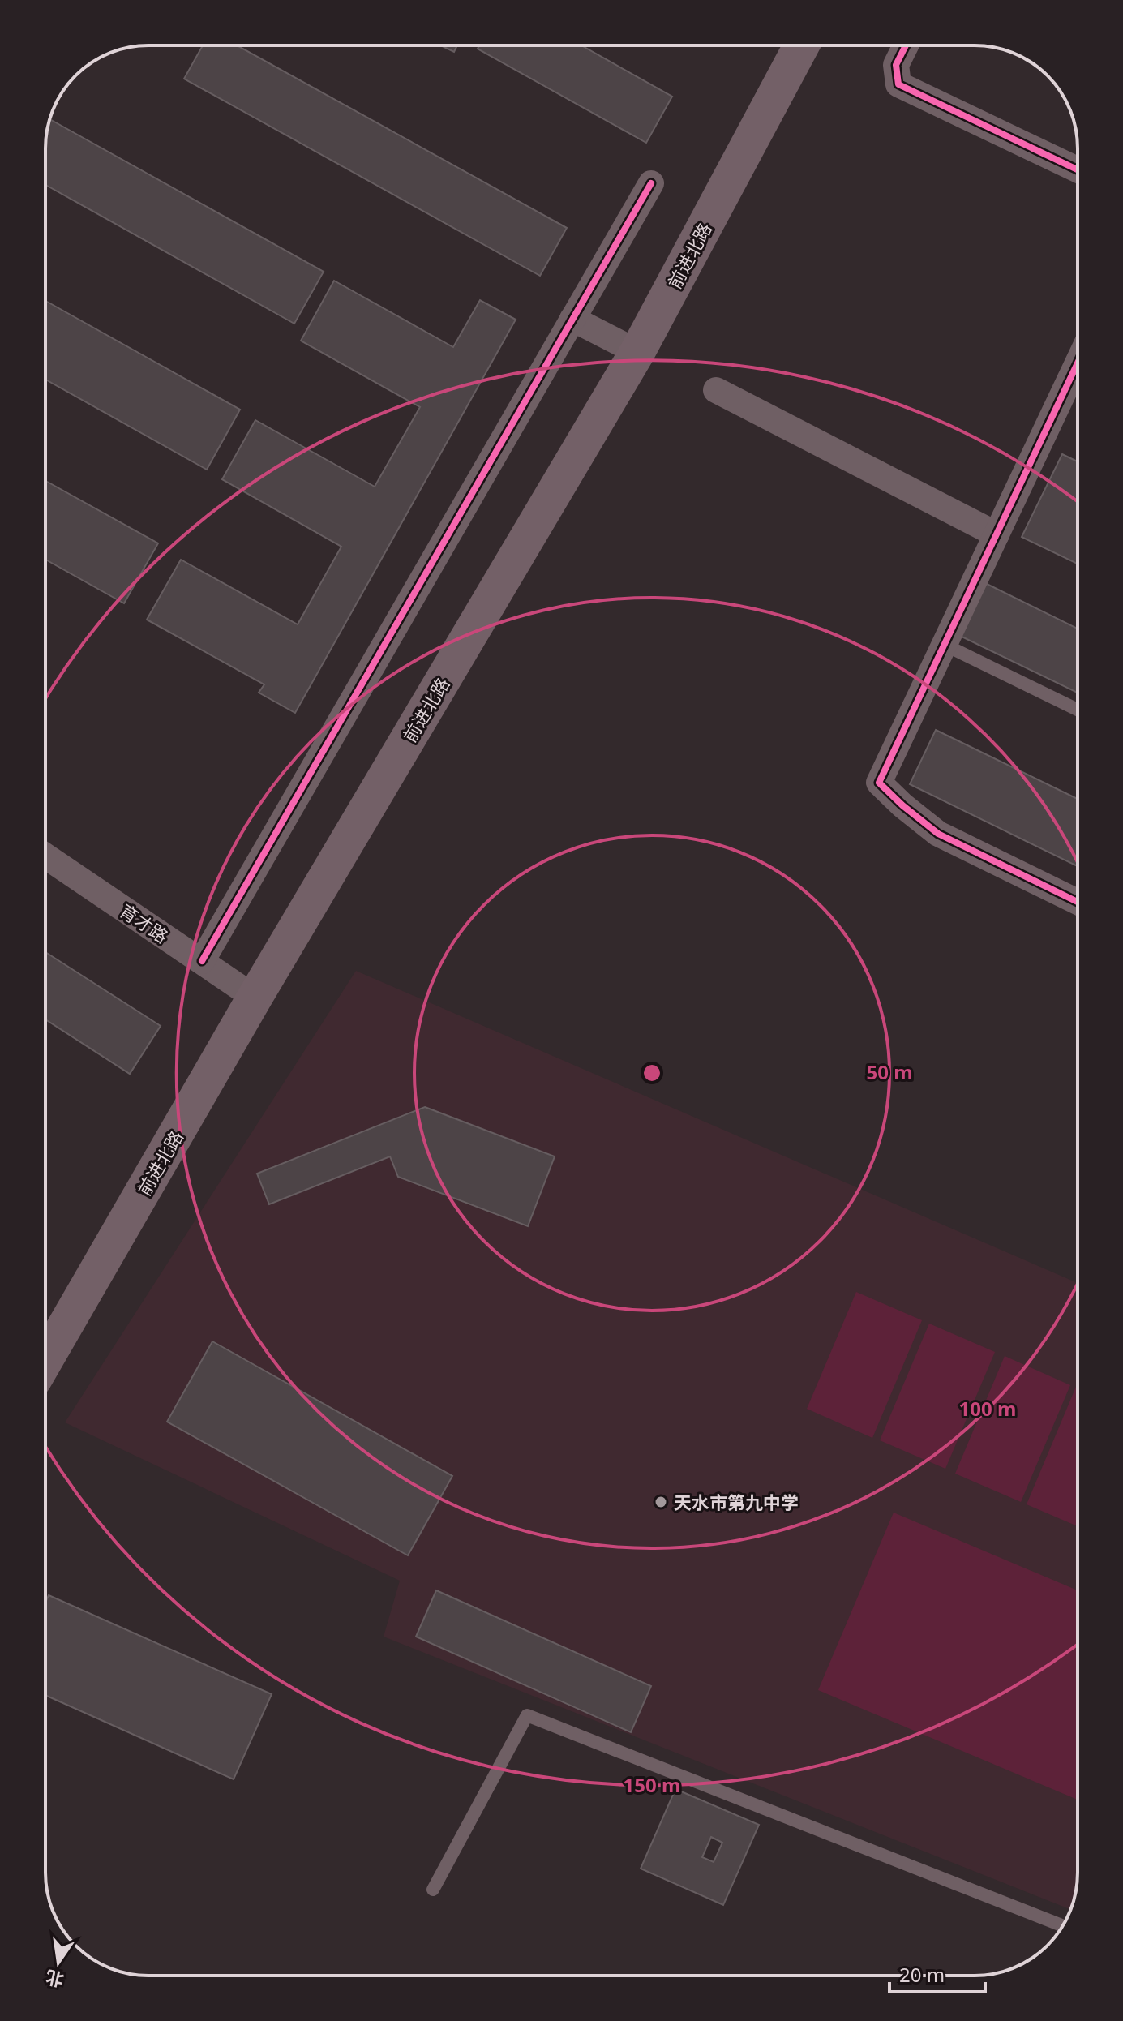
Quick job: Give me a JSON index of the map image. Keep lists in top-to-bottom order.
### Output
{
  "streets": {
    "main road": ["前进北路"],
    "street": ["育才路"]
  },
  "crossings": [
    ["前进北路", "育才路"]
  ],
  "places": ["天水市第九中学"],
  "scale_bar": "20 m",
  "north": "bottom",
  "rings": ["50 m", "100 m", "150 m"]
}
